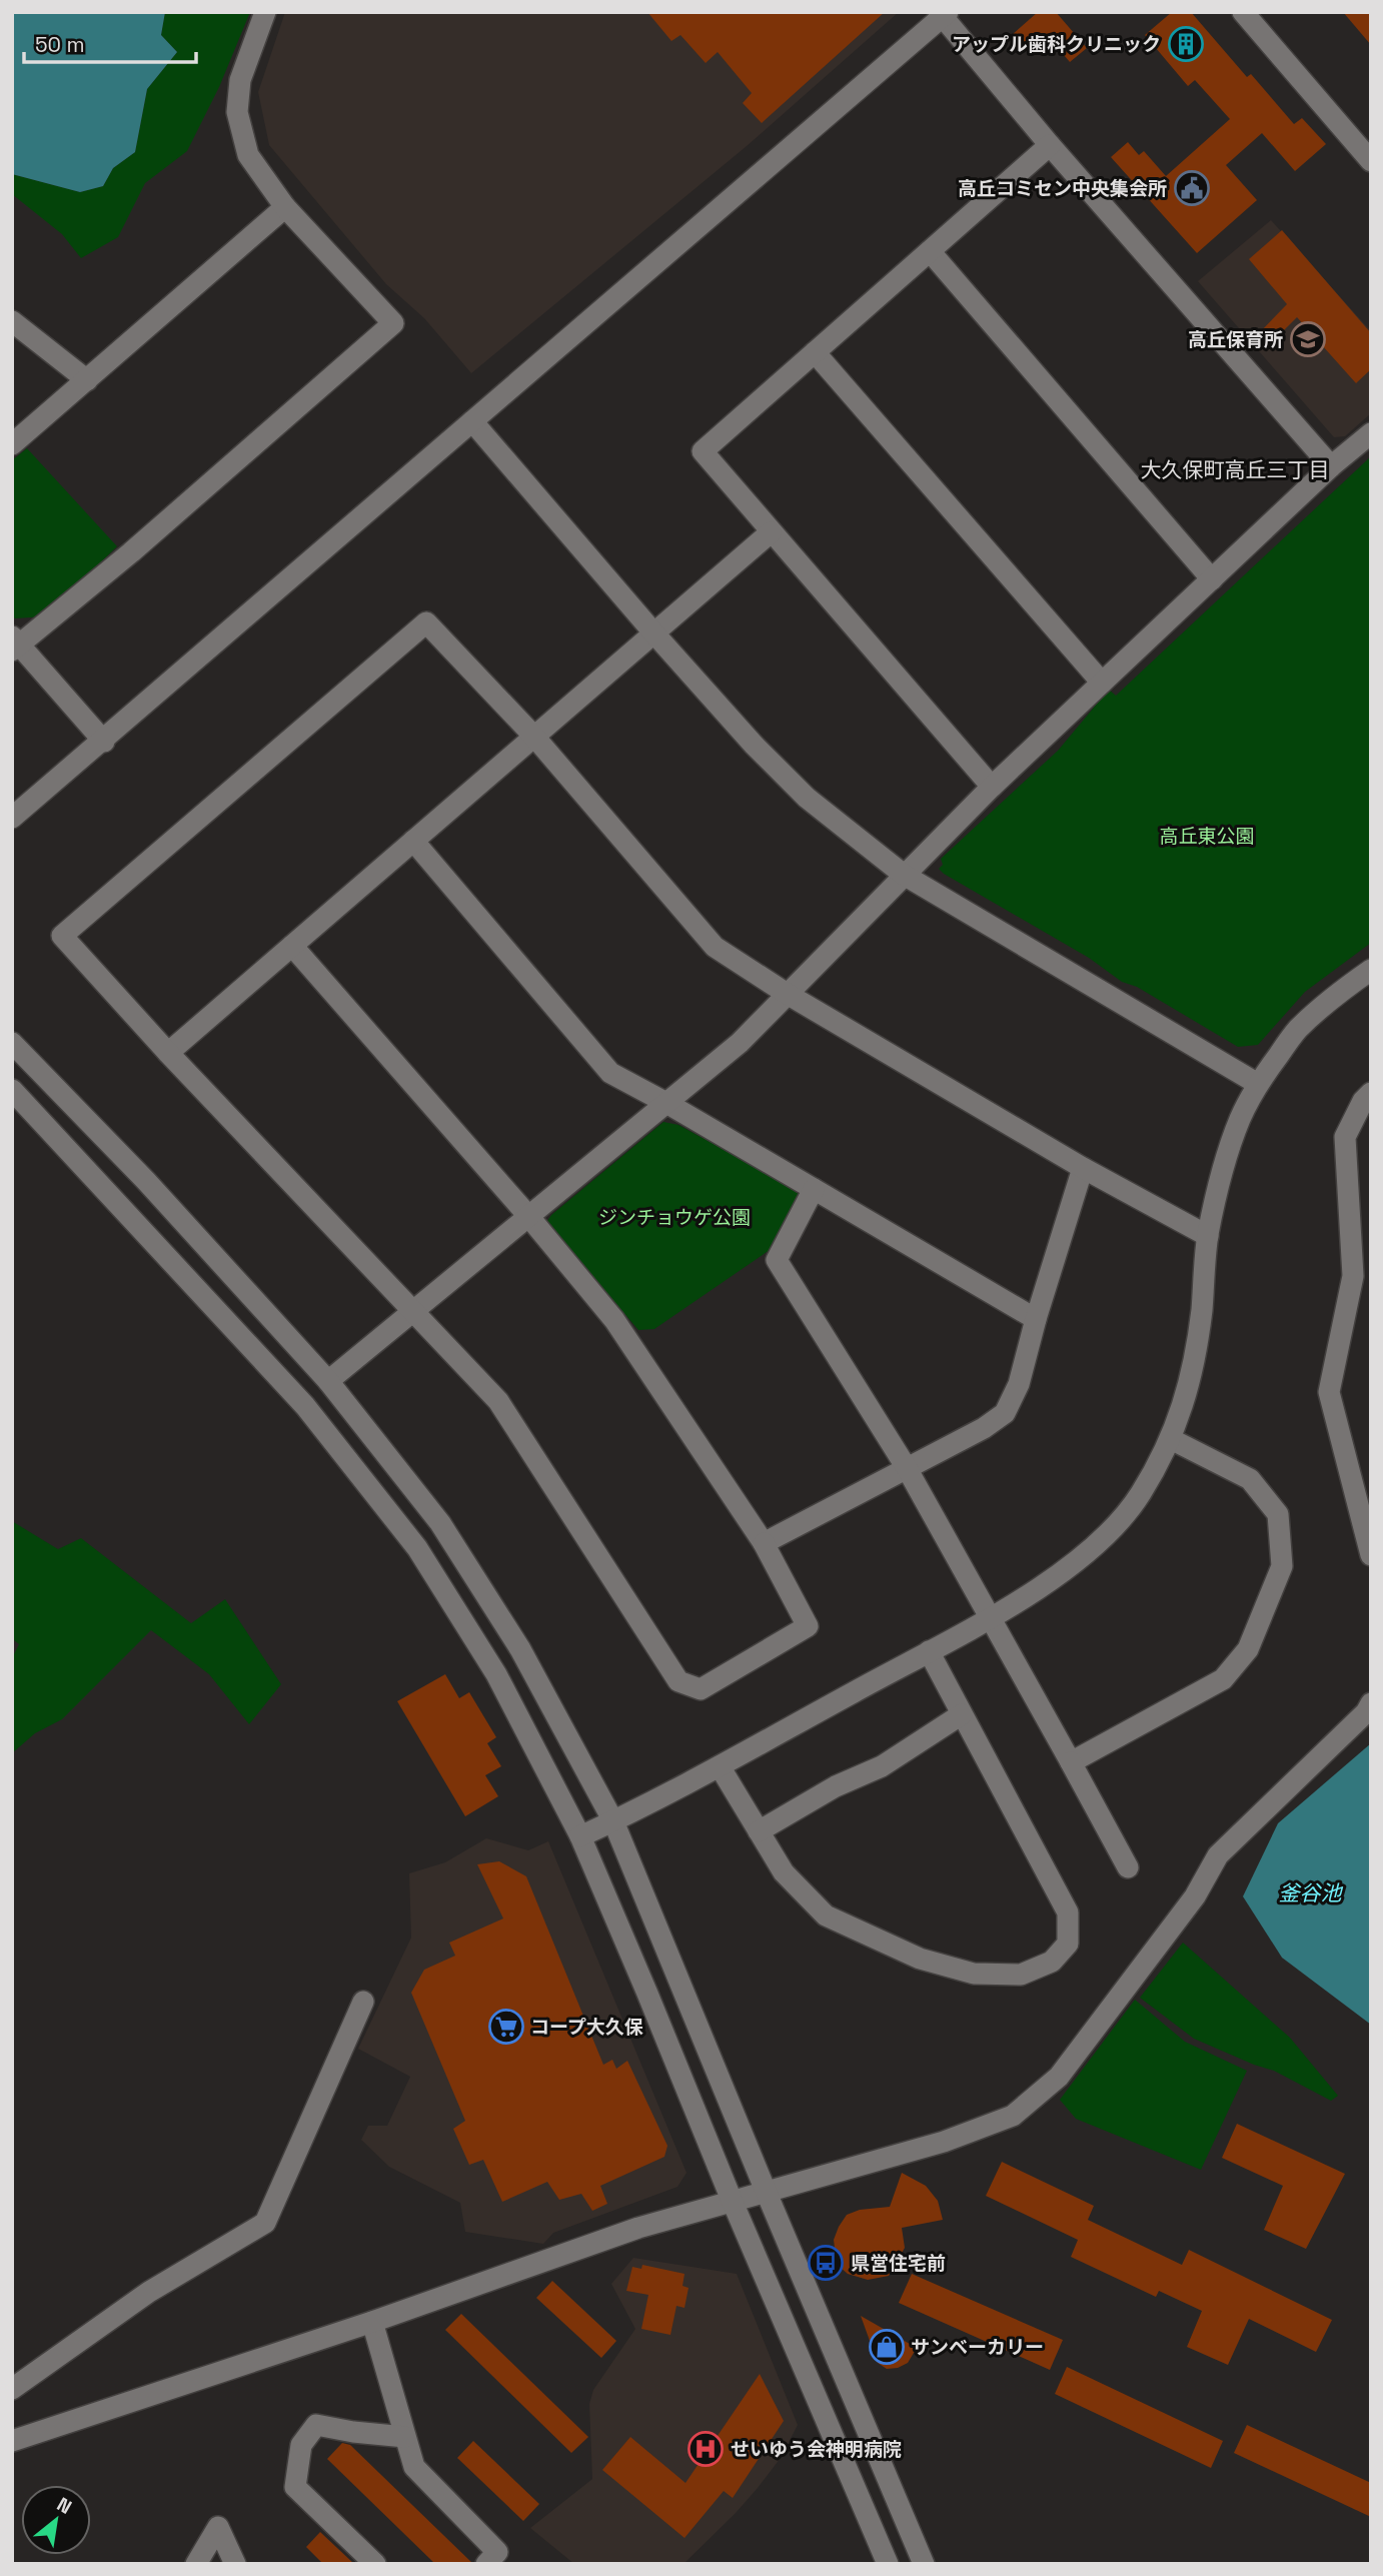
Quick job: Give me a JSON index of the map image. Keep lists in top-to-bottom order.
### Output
{
  "districts": ["大久保町高丘三丁目"],
  "water": ["釜谷池"],
  "parks": ["高丘東公園", "ジンチョウゲ公園"],
  "places": {
    "building": ["アップル歯科クリニック"],
    "public building": ["高丘コミセン中央集会所"],
    "school or university": ["高丘保育所"],
    "supermarket": ["コープ大久保"],
    "bus stop": ["県営住宅前"],
    "shop": ["サンベーカリー"],
    "hospital": ["せいゆう会神明病院"]
  },
  "scale_bar": "50 m",
  "north": "top right"
}
